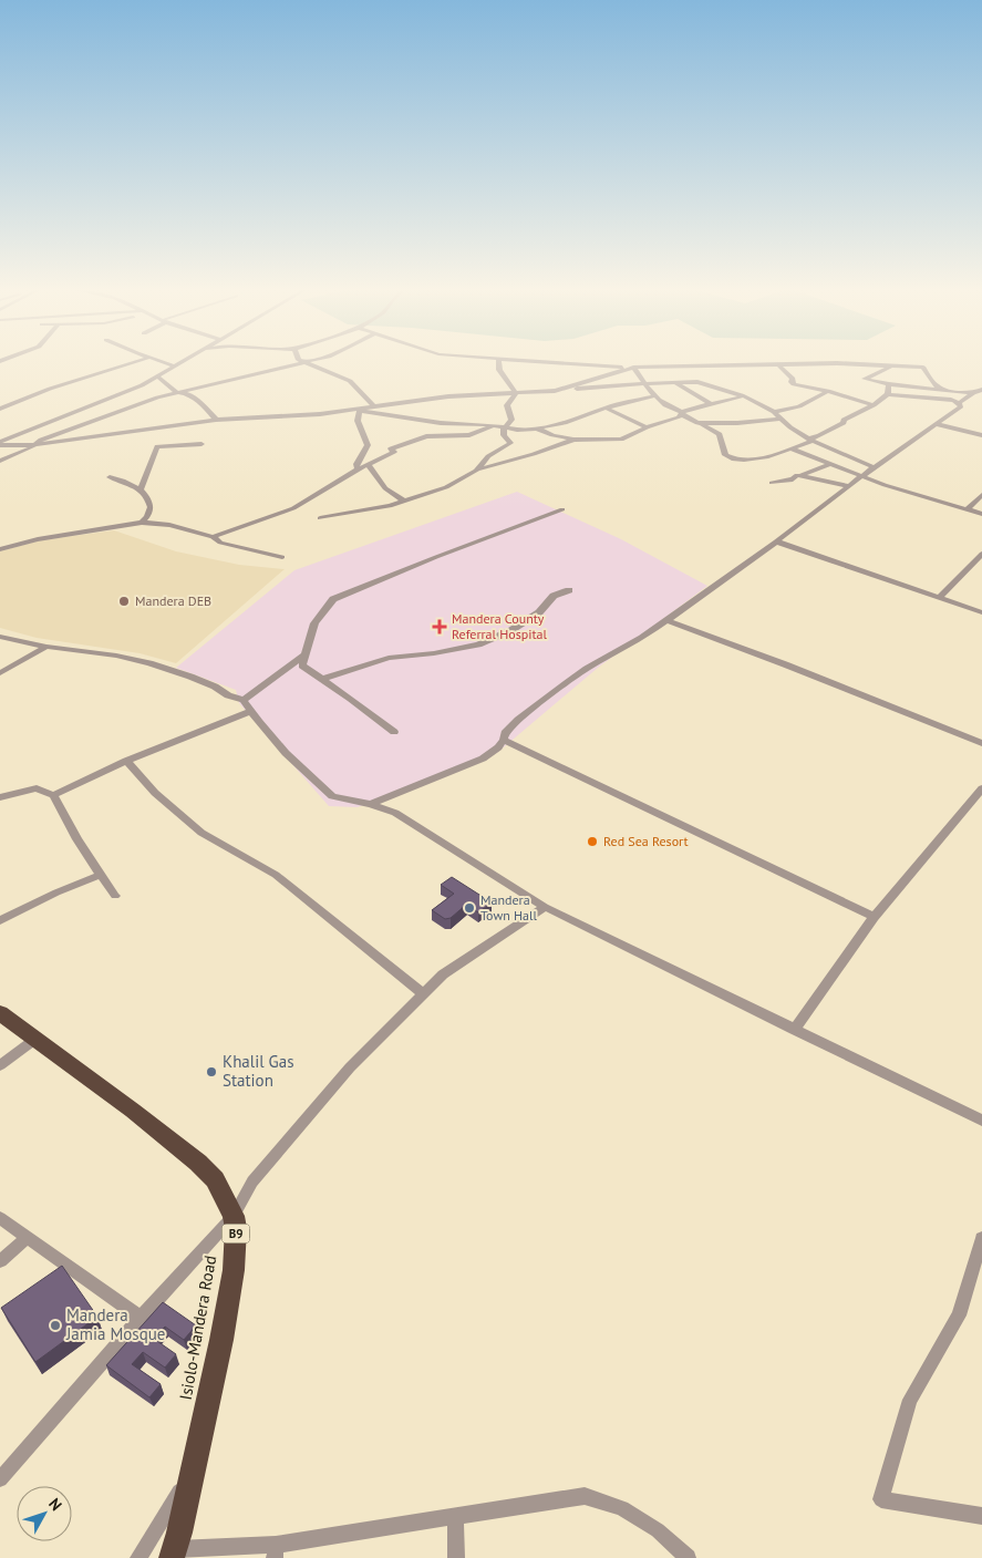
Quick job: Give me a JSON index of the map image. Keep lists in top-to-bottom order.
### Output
{
  "streets": {
    "highway": ["B9", "Isiolo-Mandera Road"]
  },
  "places": {
    "other": [
      "Mandera DEB",
      "Red Sea Resort",
      "Mandera Town Hall",
      "Khalil Gas Station",
      "Mandera Jamia Mosque"
    ],
    "health": ["Mandera County Referral Hospital"]
  },
  "north": "top right"
}
